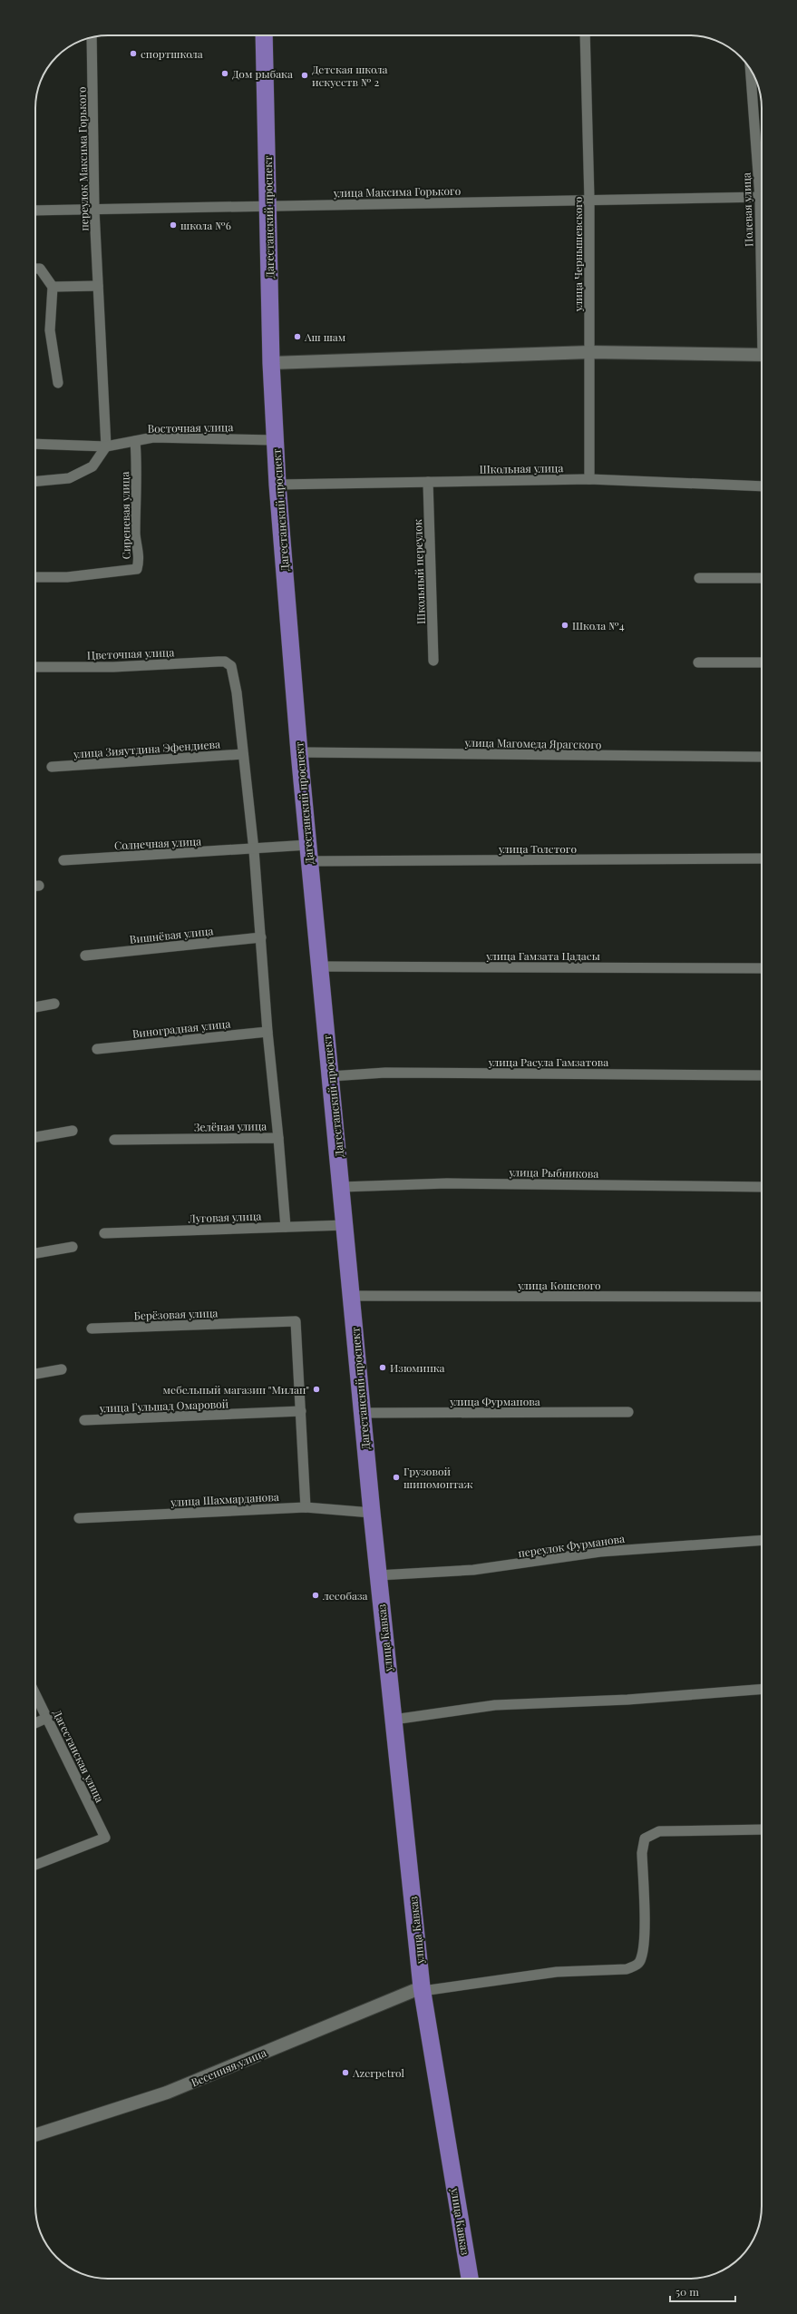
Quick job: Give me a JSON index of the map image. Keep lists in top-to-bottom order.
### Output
{
  "streets": {
    "highway": ["Дагестанский проспект", "улица Кавказ"],
    "street": [
      "переулок Максима Горького",
      "улица Максима Горького",
      "Полевая улица",
      "улица Чернышевского",
      "Восточная улица",
      "Школьная улица",
      "Сиреневая улица",
      "Школьный переулок",
      "Цветочная улица",
      "улица Магомеда Ярагского",
      "улица Зияутдина Эфендиева",
      "Солнечная улица",
      "улица Толстого",
      "Вишнёвая улица",
      "улица Гамзата Цадасы",
      "Виноградная улица",
      "улица Расула Гамзатова",
      "Зелёная улица",
      "улица Рыбникова",
      "Луговая улица",
      "улица Кошевого",
      "Берёзовая улица",
      "улица Фурманова",
      "улица Гульшад Омаровой",
      "улица Шахмарданова",
      "переулок Фурманова",
      "Дагестанская улица",
      "Весенняя улица"
    ]
  },
  "crossings": [
    ["переулок Максима Горького", "улица Максима Горького"],
    ["переулок Максима Горького", "Восточная улица"],
    ["улица Максима Горького", "Дагестанский проспект"],
    ["улица Максима Горького", "улица Чернышевского"],
    ["Дагестанский проспект", "Восточная улица"],
    ["Дагестанский проспект", "Школьная улица"],
    ["Дагестанский проспект", "улица Магомеда Ярагского"],
    ["Дагестанский проспект", "Солнечная улица"],
    ["Дагестанский проспект", "улица Толстого"],
    ["Дагестанский проспект", "улица Гамзата Цадасы"],
    ["Дагестанский проспект", "улица Расула Гамзатова"],
    ["Дагестанский проспект", "улица Рыбникова"],
    ["Дагестанский проспект", "Луговая улица"],
    ["Дагестанский проспект", "улица Кошевого"],
    ["Дагестанский проспект", "улица Фурманова"],
    ["Дагестанский проспект", "улица Шахмарданова"],
    ["Дагестанский проспект", "переулок Фурманова"],
    ["Дагестанский проспект", "улица Кавказ"],
    ["улица Чернышевского", "Школьная улица"],
    ["Восточная улица", "Сиреневая улица"],
    ["Школьная улица", "Школьный переулок"],
    ["Цветочная улица", "улица Зияутдина Эфендиева"],
    ["Солнечная улица", "улица Толстого"],
    ["Зелёная улица", "Луговая улица"],
    ["Берёзовая улица", "улица Гульшад Омаровой"],
    ["переулок Фурманова", "улица Кавказ"],
    ["улица Кавказ", "Весенняя улица"]
  ],
  "places": [
    "спортшкола",
    "Дом рыбака",
    "Детская школа искусств № 2",
    "школа №6",
    "Аш шам",
    "Школа №4",
    "Изюминка",
    "мебельный магазин \"Милан\"",
    "Грузовой шиномонтаж",
    "лесобаза",
    "Azerpetrol"
  ],
  "scale_bar": "50 m"
}
